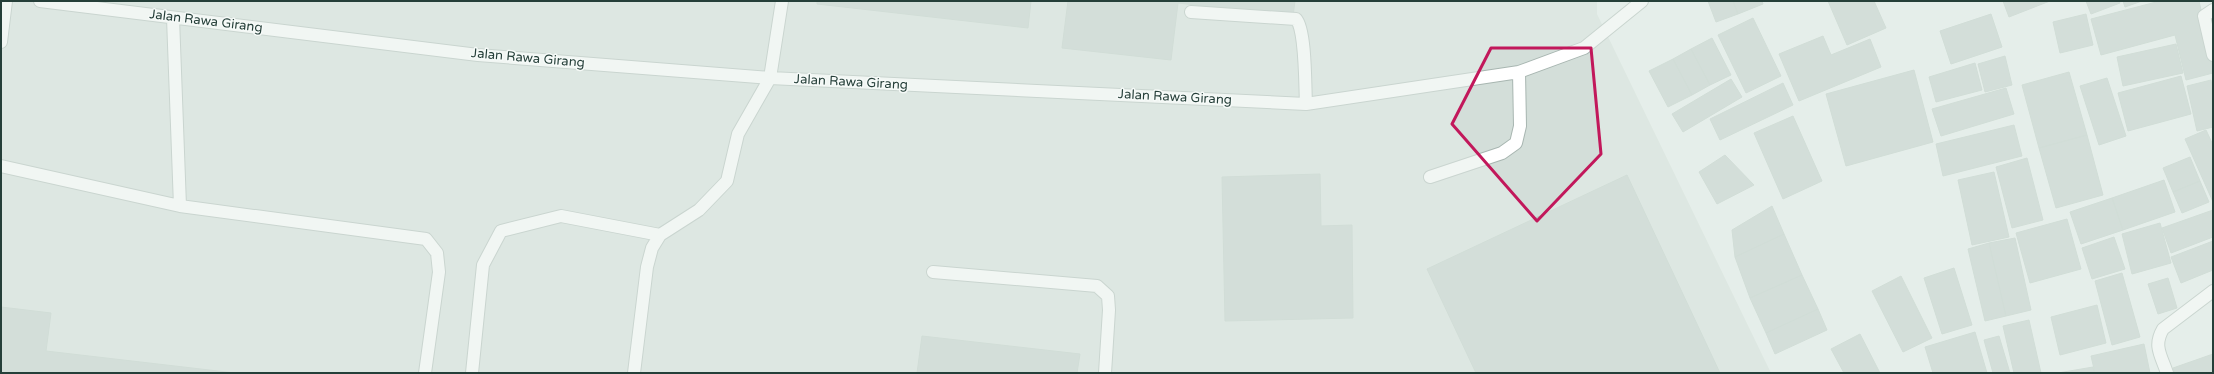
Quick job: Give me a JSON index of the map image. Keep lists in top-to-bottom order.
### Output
{
  "streets": {
    "street": ["Jalan Rawa Girang"]
  }
}
